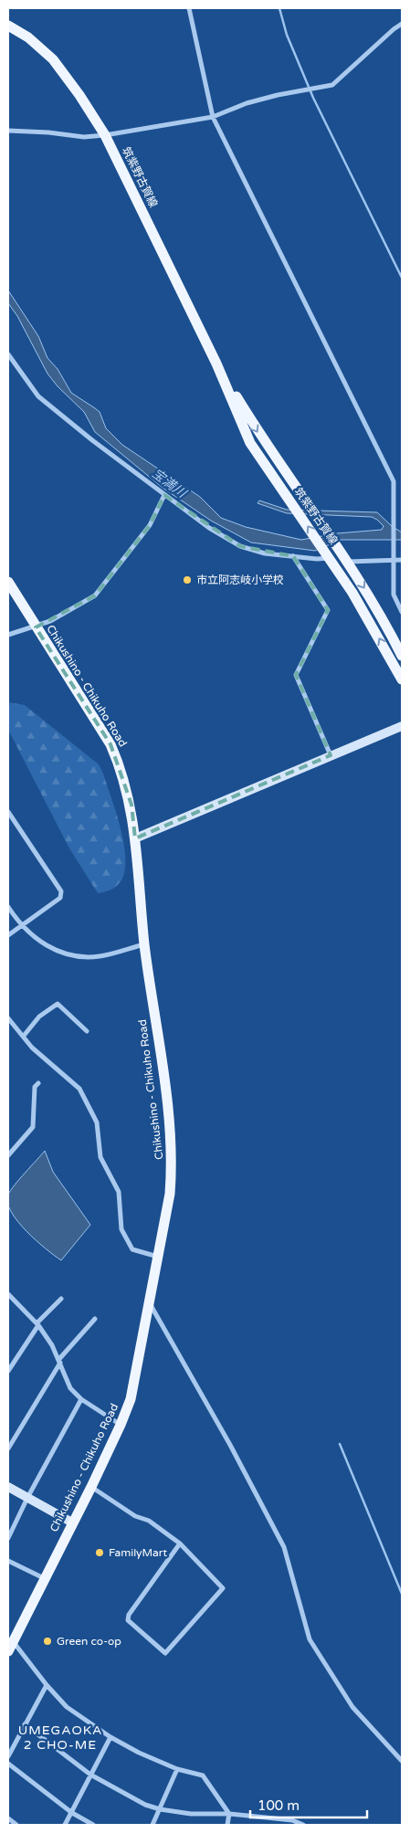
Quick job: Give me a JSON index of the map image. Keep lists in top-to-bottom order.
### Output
{
  "streets": {
    "main road": ["筑紫野古賀線", "Chikushino - Chikuho Road"]
  },
  "districts": ["UMEGAOKA 2 CHO-ME"],
  "water": ["宝満川"],
  "places": ["市立阿志岐小学校", "FamilyMart", "Green co-op"],
  "scale_bar": "100 m"
}
